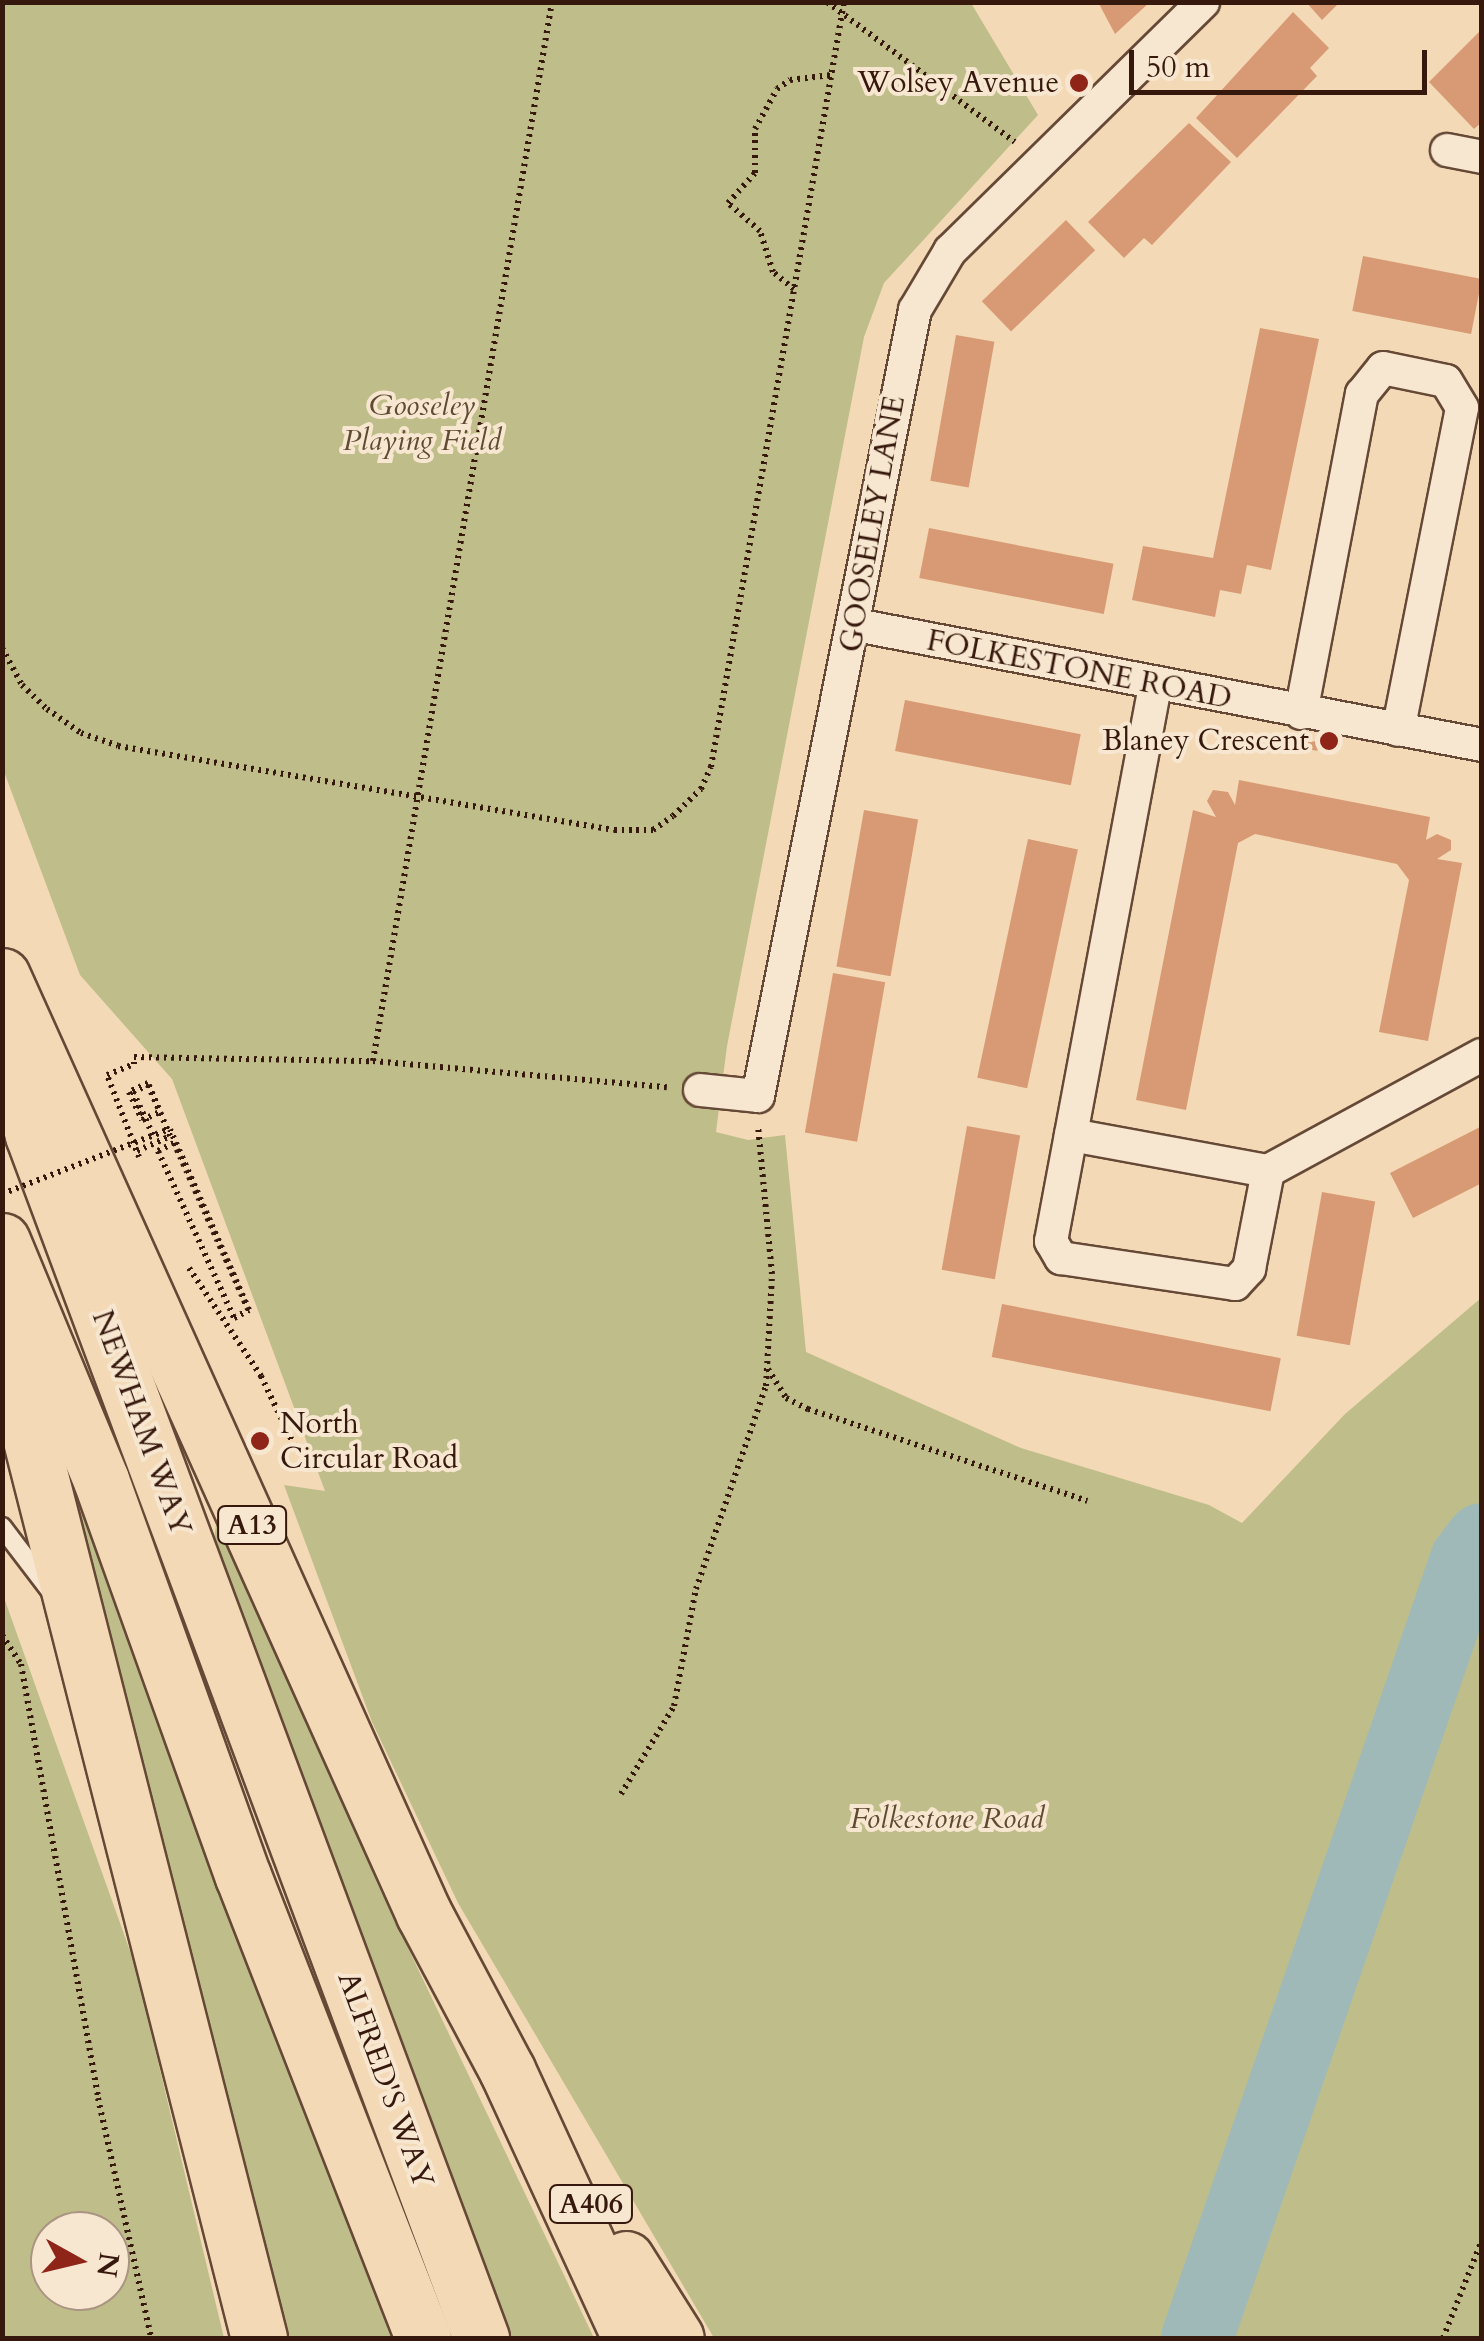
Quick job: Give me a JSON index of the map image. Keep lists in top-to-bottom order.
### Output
{
  "streets": {
    "highway": [
      "NEWHAM WAY",
      "A13",
      "ALFRED'S WAY",
      "A406"
    ],
    "street": ["GOOSELEY LANE", "FOLKESTONE ROAD"]
  },
  "crossings": [
    ["GOOSELEY LANE", "FOLKESTONE ROAD"],
    ["NEWHAM WAY", "ALFRED'S WAY"],
    ["A13", "A406"]
  ],
  "parks": ["Gooseley Playing Field", "Folkestone Road"],
  "places": ["Wolsey Avenue", "Blaney Crescent", "North Circular Road"],
  "scale_bar": "50 m",
  "north": "right"
}
